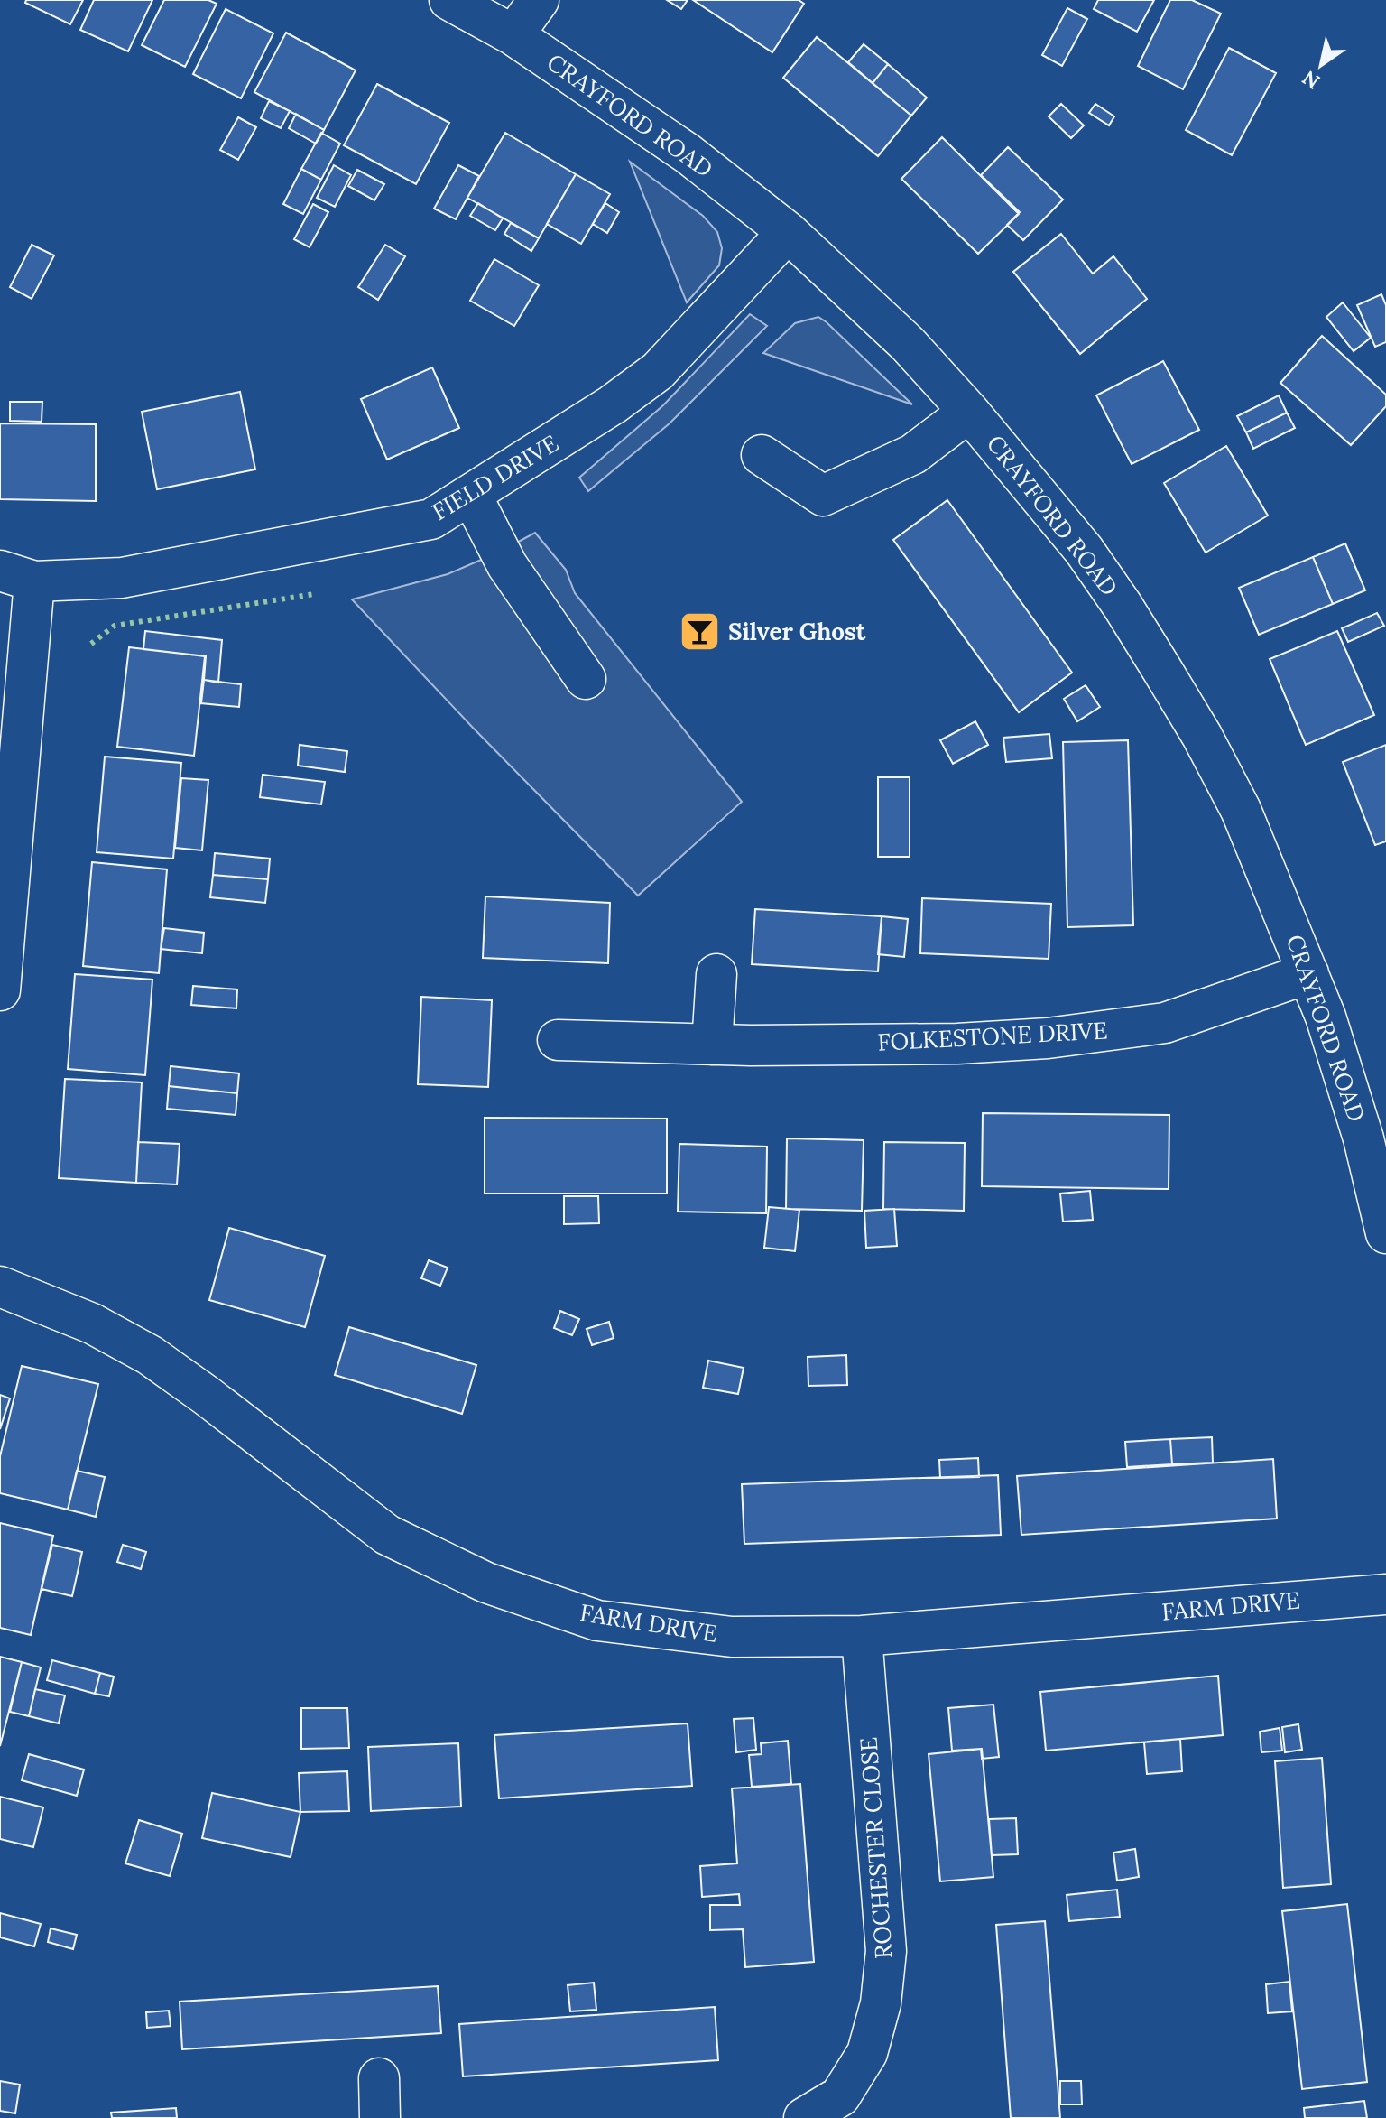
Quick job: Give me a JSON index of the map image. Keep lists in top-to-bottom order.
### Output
{
  "streets": {
    "street": [
      "CRAYFORD ROAD",
      "FIELD DRIVE",
      "FOLKESTONE DRIVE",
      "FARM DRIVE",
      "ROCHESTER CLOSE"
    ]
  },
  "crossings": [
    ["CRAYFORD ROAD", "FIELD DRIVE"],
    ["CRAYFORD ROAD", "FOLKESTONE DRIVE"],
    ["FARM DRIVE", "ROCHESTER CLOSE"]
  ],
  "places": {
    "bar": ["Silver Ghost"]
  },
  "north": "bottom left"
}
